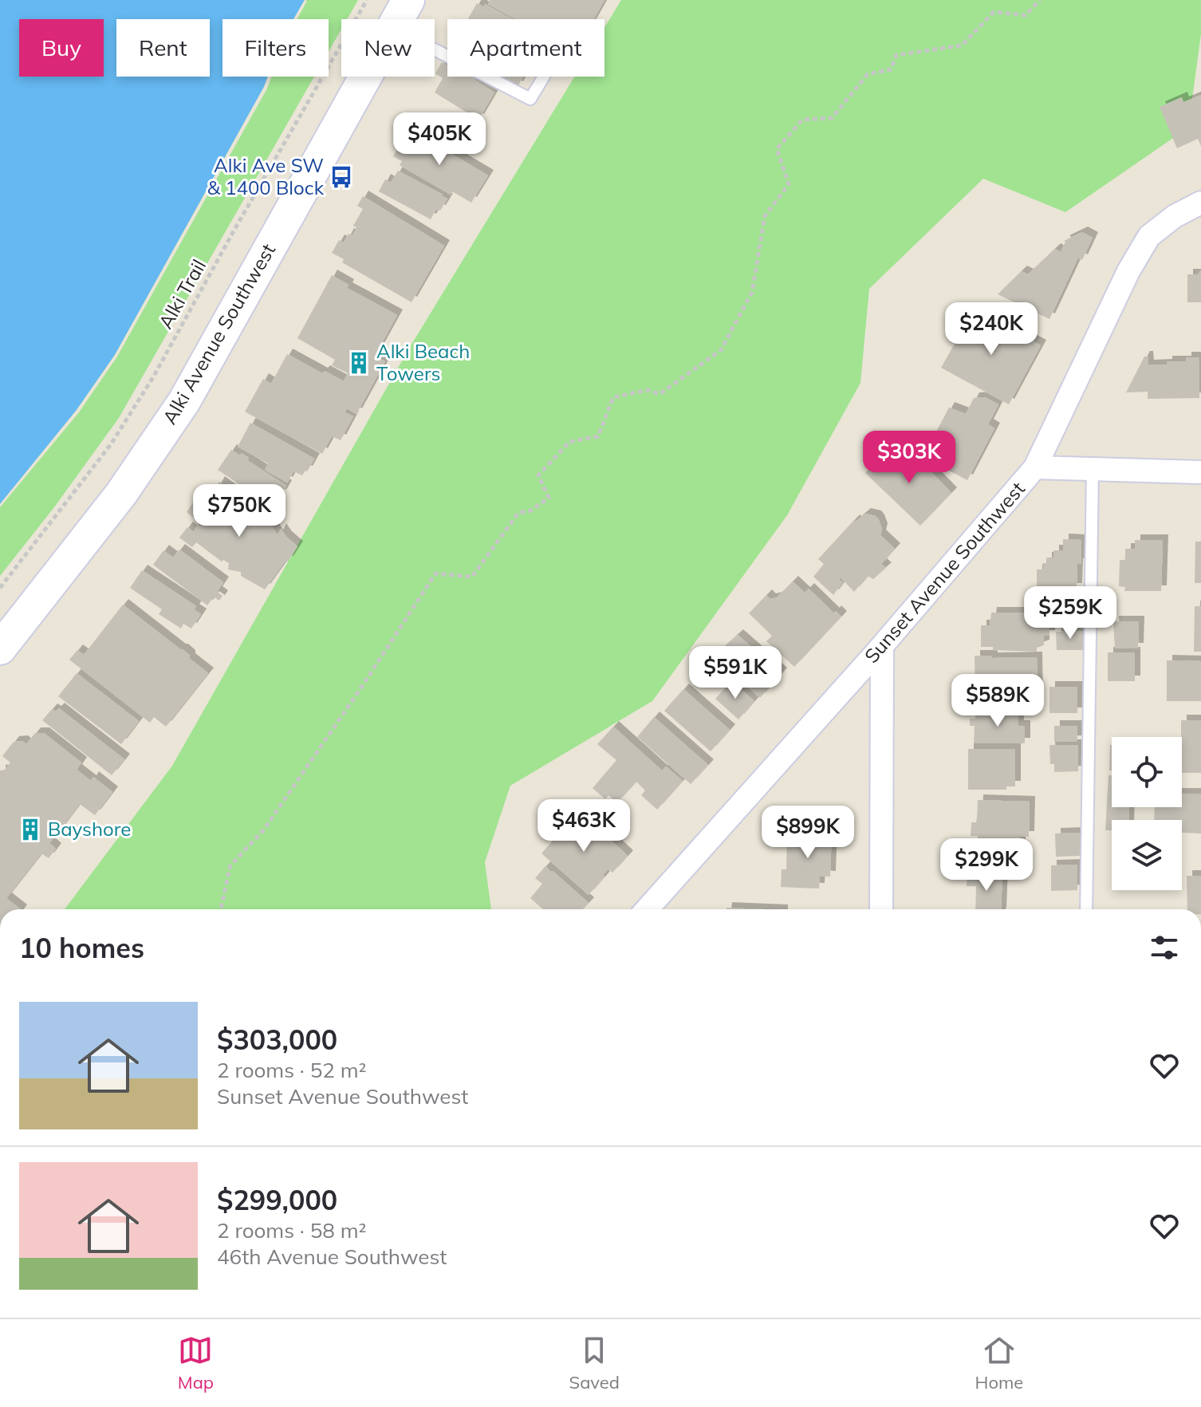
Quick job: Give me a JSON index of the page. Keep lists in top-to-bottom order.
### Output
{
  "streets": {
    "main road": ["Alki Avenue Southwest"],
    "street": ["Sunset Avenue Southwest"],
    "path": ["Alki Trail"]
  },
  "places": {
    "bus stop": ["Alki Ave SW & 1400 Block"],
    "building": ["Alki Beach Towers", "Bayshore"]
  },
  "page": {
    "chip": [
      "Buy",
      "Rent",
      "Filters",
      "New",
      "Apartment"
    ],
    "price": [
      "$405K",
      "$240K",
      "$303K",
      "$750K",
      "$259K",
      "$591K",
      "$589K",
      "$463K",
      "$899K",
      "$299K"
    ],
    "heading": "10 homes",
    "list": [
      {
        "name": "$303,000",
        "note": "2 rooms · 52 m² · Sunset Avenue Southwest"
      },
      {
        "name": "$299,000",
        "note": "2 rooms · 58 m² · 46th Avenue Southwest"
      }
    ],
    "tabs": ["Map", "Saved", "Home"]
  }
}
